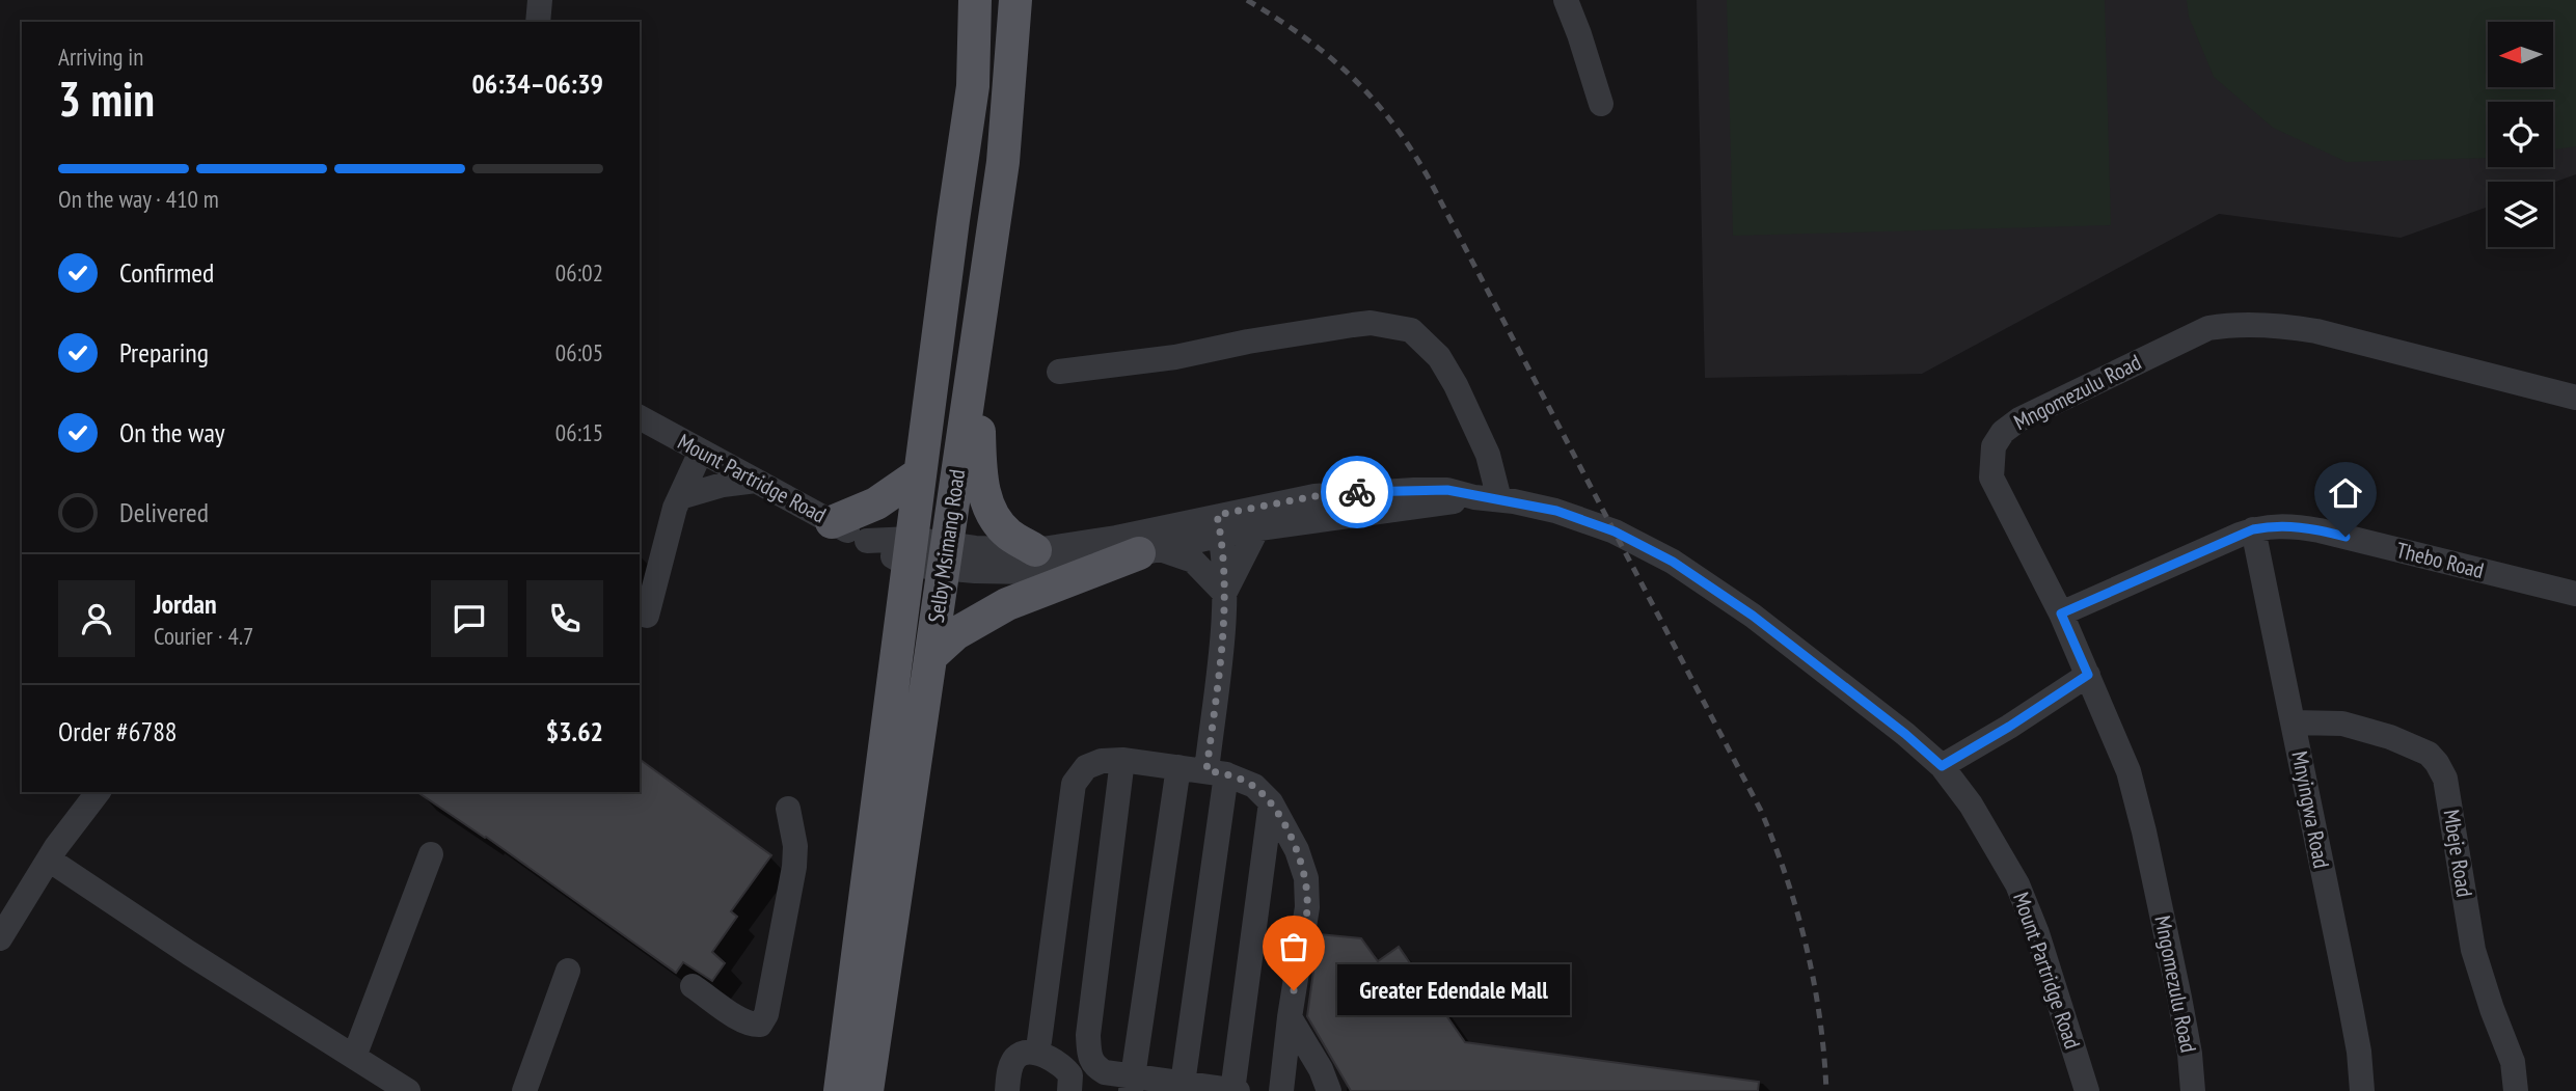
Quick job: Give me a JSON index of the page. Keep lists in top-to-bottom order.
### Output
{
  "streets": {
    "main road": ["Selby Msimang Road"],
    "street": [
      "Mngomezulu Road",
      "Mount Partridge Road",
      "Thebo Road",
      "Mnyingwa Road",
      "Mbeje Road"
    ]
  },
  "crossings": [
    ["Mngomezulu Road", "Thebo Road"],
    ["Mount Partridge Road", "Selby Msimang Road"],
    ["Thebo Road", "Mnyingwa Road"],
    ["Mnyingwa Road", "Mbeje Road"]
  ],
  "places": ["Greater Edendale Mall"],
  "north": "left",
  "page": {
    "heading": ["3 min", "Arriving in", "06:34–06:39"],
    "panel": [
      "Jordan",
      "Courier · 4.7",
      "Order #6788",
      "$3.62"
    ],
    "bar": "On the way · 410 m",
    "list": [
      ["Confirmed", "06:02"],
      ["Preparing", "06:05"],
      ["On the way", "06:15"],
      "Delivered"
    ],
    "bubble": "Greater Edendale Mall"
  }
}
